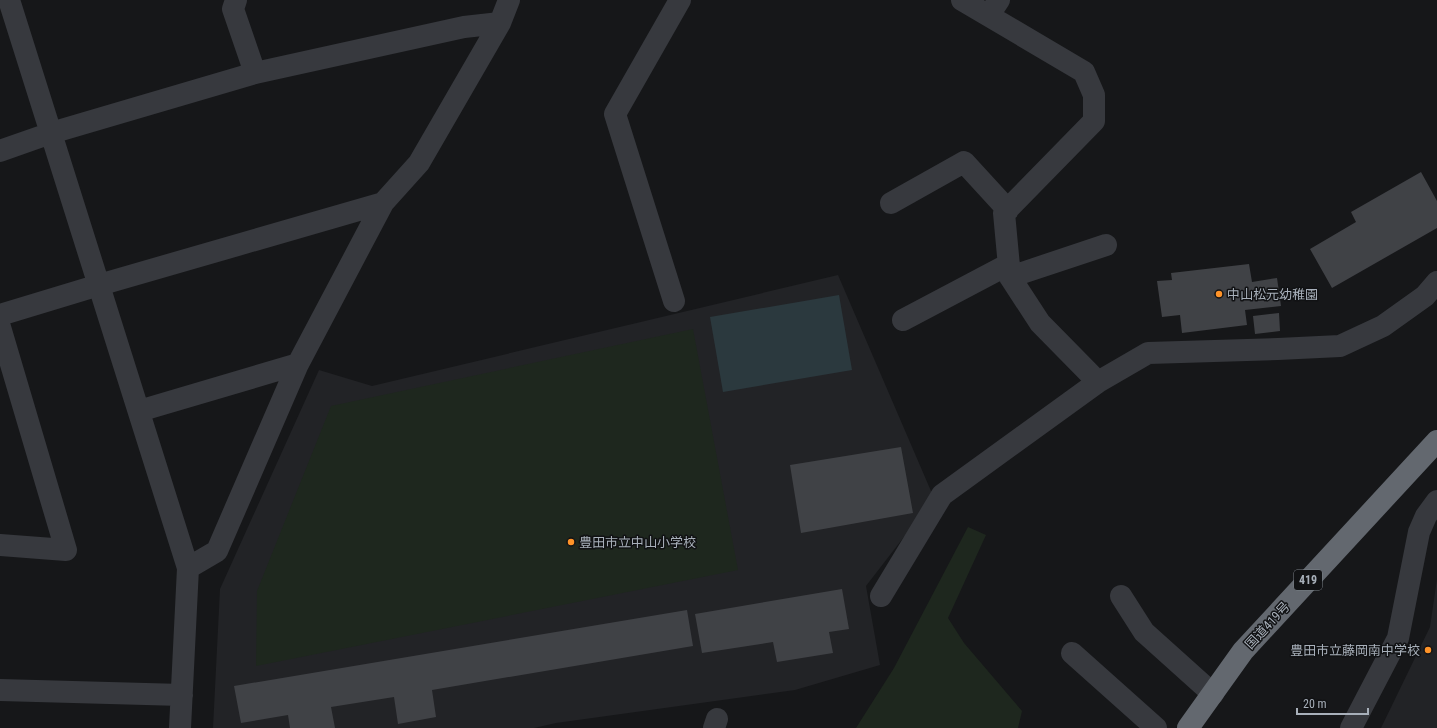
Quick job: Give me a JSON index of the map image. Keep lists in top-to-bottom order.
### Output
{
  "streets": {
    "highway": ["419", "国道419号"]
  },
  "places": ["中山松元幼稚園", "豊田市立中山小学校", "豊田市立藤岡南中学校"],
  "scale_bar": "20 m"
}
